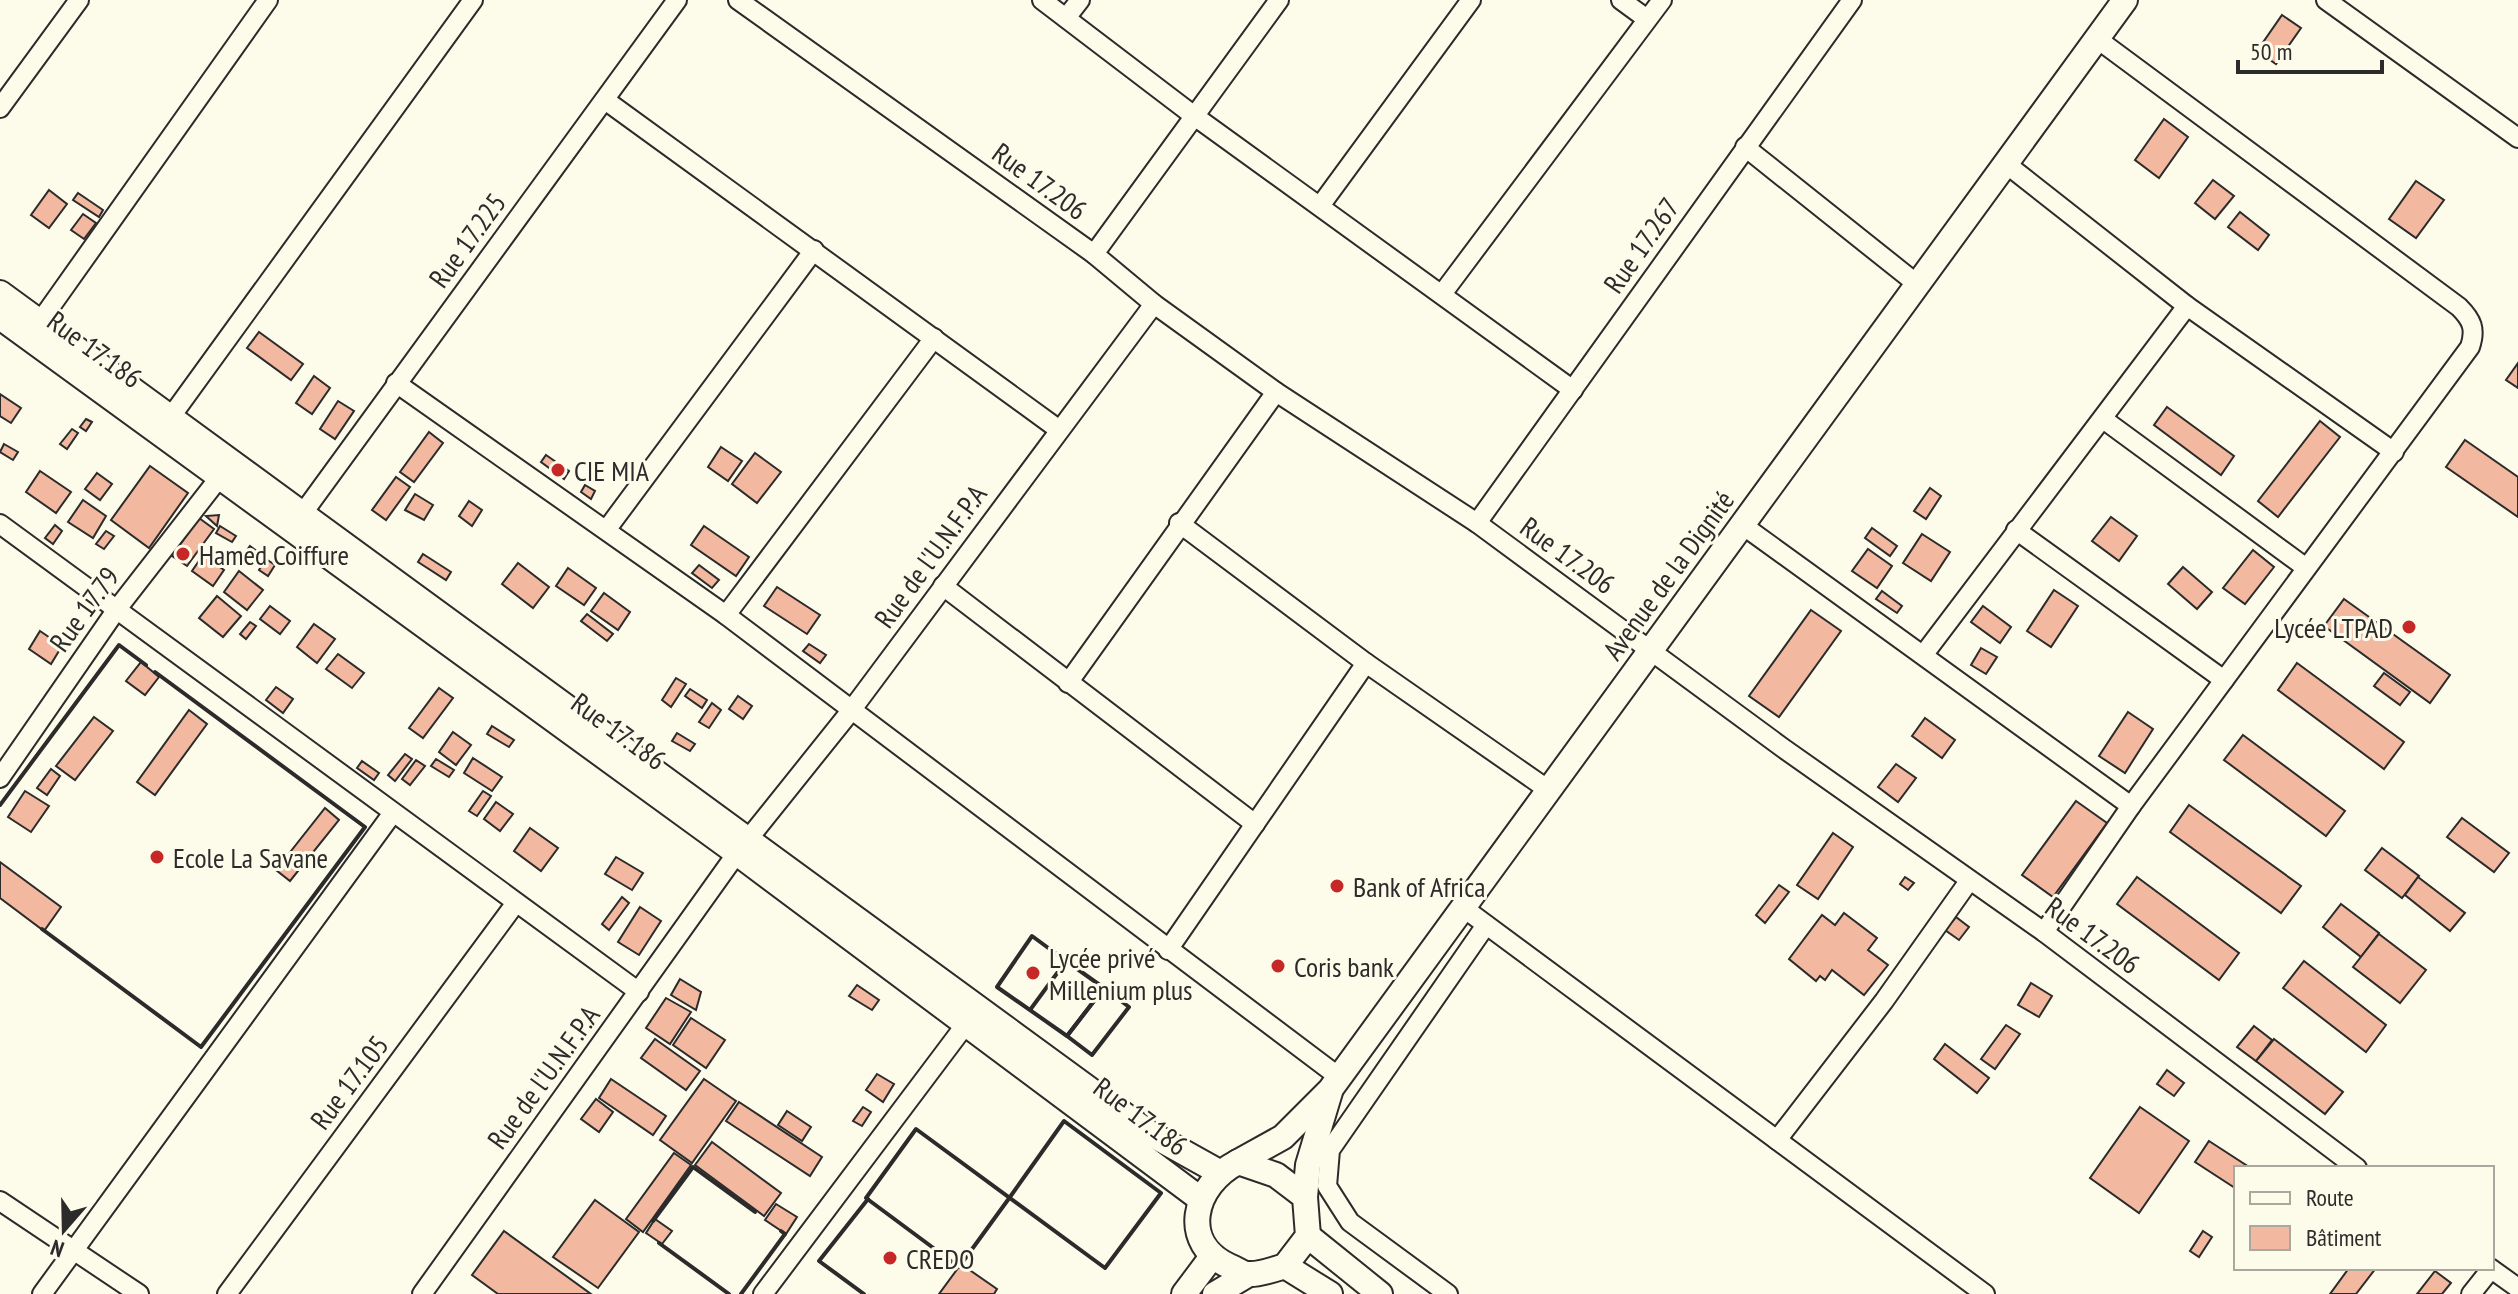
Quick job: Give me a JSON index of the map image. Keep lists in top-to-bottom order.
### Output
{
  "streets": {
    "main road": ["Rue 17.186", "Avenue de la Dignité"],
    "street": [
      "Rue 17.206",
      "Rue 17.225",
      "Rue 17.267",
      "Rue de l'U.N.F.P.A",
      "Rue 17.79",
      "Rue 17.105"
    ]
  },
  "crossings": [
    ["Rue 17.206", "Rue 17.267"],
    ["Rue 17.206", "Rue de l'U.N.F.P.A"],
    ["Rue 17.206", "Avenue de la Dignité"],
    ["Rue 17.186", "Rue de l'U.N.F.P.A"],
    ["Rue 17.186", "Avenue de la Dignité"],
    ["Rue 17.186", "Rue 17.79"]
  ],
  "places": [
    "CIE MIA",
    "Hamed Coiffure",
    "Lycée LTPAD",
    "Ecole La Savane",
    "Bank of Africa",
    "Coris bank",
    "Lycée privé Millenium plus",
    "CREDO"
  ],
  "legend": ["Route", "Bâtiment"],
  "scale_bar": "50 m",
  "north": "bottom"
}
